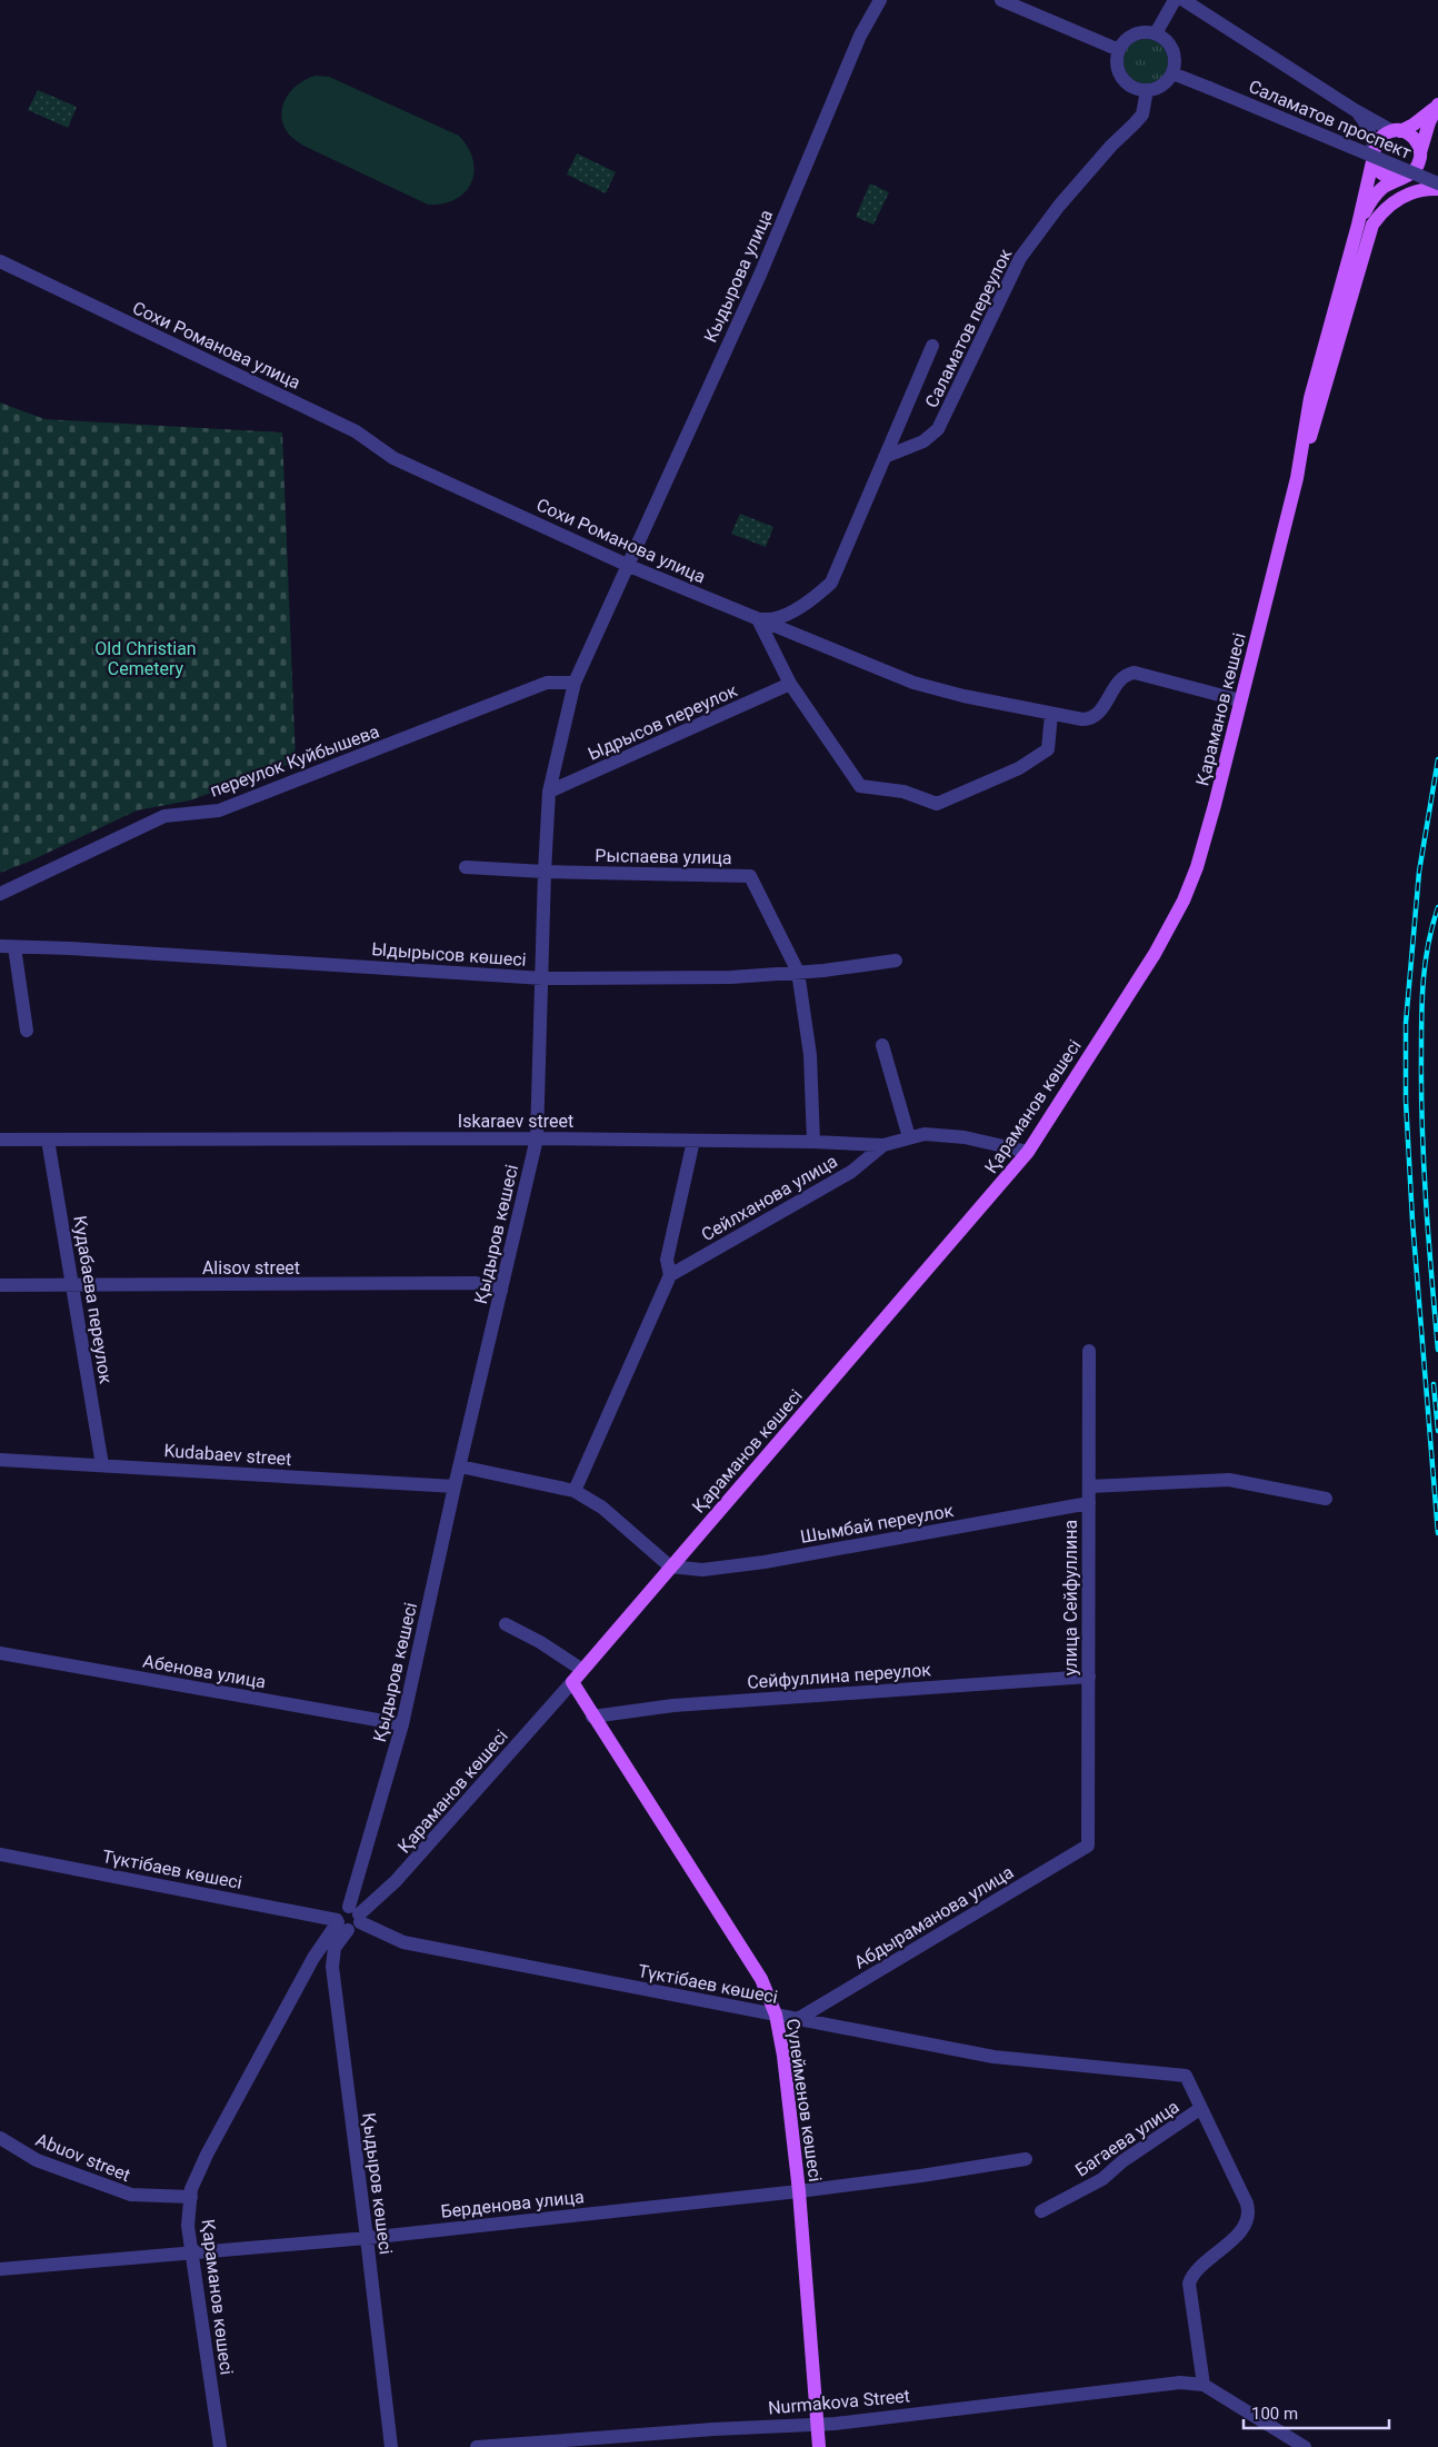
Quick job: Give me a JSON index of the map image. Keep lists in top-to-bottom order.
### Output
{
  "streets": {
    "main road": ["Қараманов көшесі", "Сүлейменов көшесі"],
    "street": [
      "Саламатов проспект",
      "Кыдырова улица",
      "Саламатов переулок",
      "Сохи Романова улица",
      "Ыдрысов переулок",
      "переулок Куйбышева",
      "Рыспаева улица",
      "Ыдырысов көшесі",
      "Iskaraev street",
      "Сейлханова улица",
      "Қыдыров көшесі",
      "Alisov street",
      "Кудабаева переулок",
      "Kudabaev street",
      "Шымбай переулок",
      "улица Сейфуллина",
      "Абенова улица",
      "Сейфуллина переулок",
      "Түктібаев көшесі",
      "Абдыраманова улица",
      "Багаева улица",
      "Abuov street",
      "Берденова улица",
      "Nurmakova Street"
    ]
  },
  "crossings": [
    ["Саламатов проспект", "Саламатов переулок"],
    ["Кыдырова улица", "Сохи Романова улица"],
    ["Кыдырова улица", "Қыдыров көшесі"],
    ["Саламатов переулок", "Сохи Романова улица"],
    ["Сохи Романова улица", "Қараманов көшесі"],
    ["Сохи Романова улица", "Қыдыров көшесі"],
    ["Қараманов көшесі", "Iskaraev street"],
    ["Қараманов көшесі", "Қыдыров көшесі"],
    ["Қараманов көшесі", "Шымбай переулок"],
    ["Қараманов көшесі", "Түктібаев көшесі"],
    ["Қараманов көшесі", "Сүлейменов көшесі"],
    ["Қараманов көшесі", "Abuov street"],
    ["Қараманов көшесі", "Берденова улица"],
    ["Ыдрысов переулок", "Қыдыров көшесі"],
    ["переулок Куйбышева", "Қыдыров көшесі"],
    ["Рыспаева улица", "Ыдырысов көшесі"],
    ["Рыспаева улица", "Iskaraev street"],
    ["Рыспаева улица", "Қыдыров көшесі"],
    ["Ыдырысов көшесі", "Қыдыров көшесі"],
    ["Iskaraev street", "Сейлханова улица"],
    ["Iskaraev street", "Қыдыров көшесі"],
    ["Iskaraev street", "Кудабаева переулок"],
    ["Қыдыров көшесі", "Alisov street"],
    ["Қыдыров көшесі", "Kudabaev street"],
    ["Қыдыров көшесі", "Абенова улица"],
    ["Қыдыров көшесі", "Түктібаев көшесі"],
    ["Қыдыров көшесі", "Берденова улица"],
    ["Alisov street", "Кудабаева переулок"],
    ["Кудабаева переулок", "Kudabaev street"],
    ["Шымбай переулок", "улица Сейфуллина"],
    ["улица Сейфуллина", "Сейфуллина переулок"],
    ["улица Сейфуллина", "Абдыраманова улица"],
    ["Сейфуллина переулок", "Сүлейменов көшесі"],
    ["Түктібаев көшесі", "Абдыраманова улица"],
    ["Түктібаев көшесі", "Сүлейменов көшесі"],
    ["Түктібаев көшесі", "Багаева улица"],
    ["Сүлейменов көшесі", "Берденова улица"],
    ["Сүлейменов көшесі", "Nurmakova Street"]
  ],
  "parks": ["Old Christian Cemetery"],
  "scale_bar": "100 m"
}
